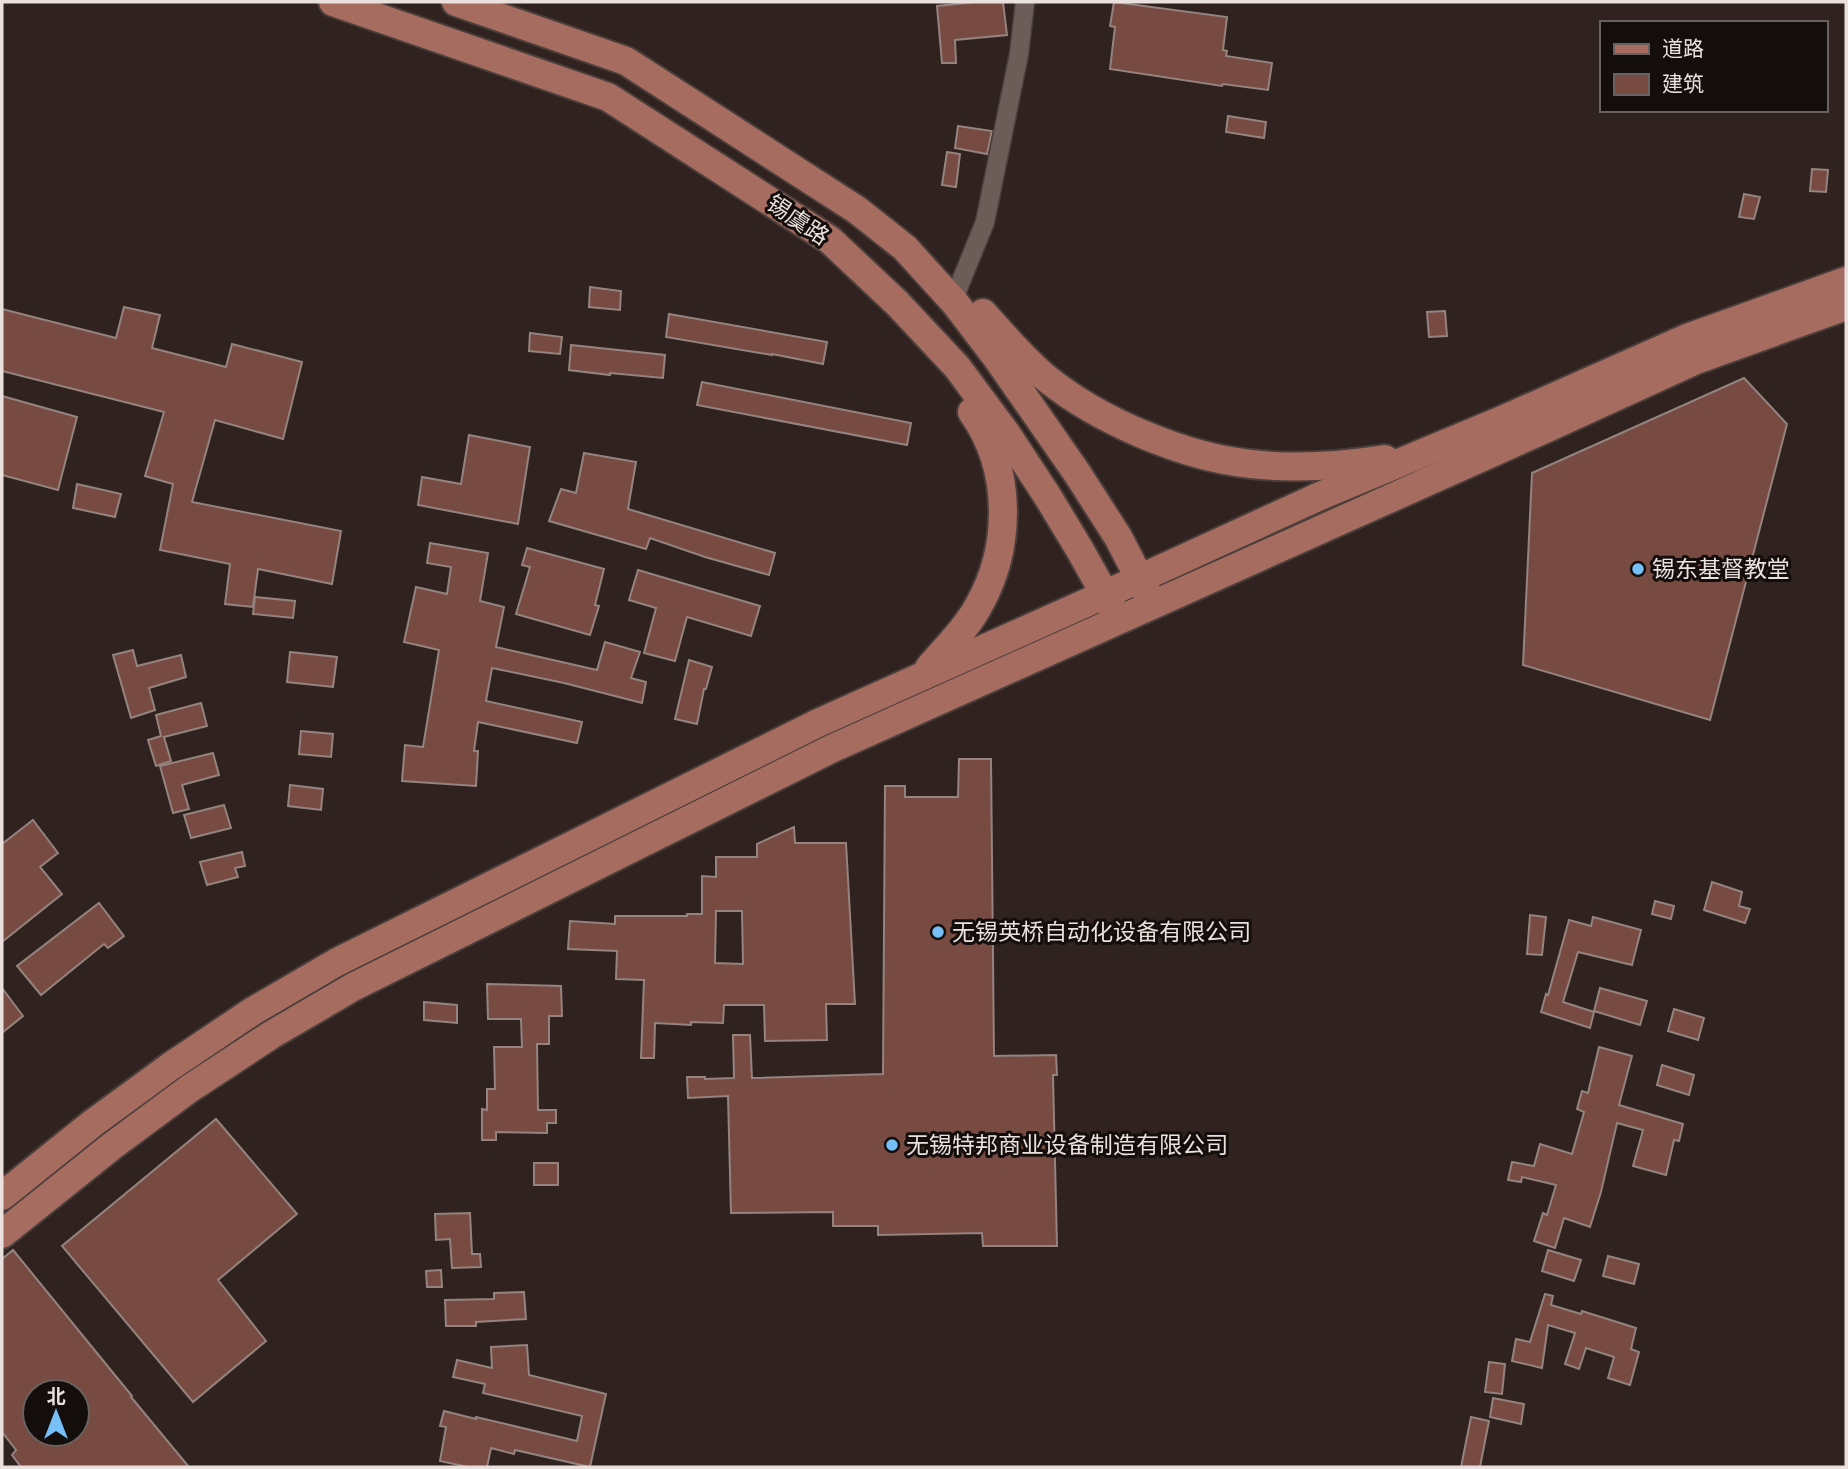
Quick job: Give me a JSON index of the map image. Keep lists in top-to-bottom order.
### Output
{
  "streets": {
    "main road": ["锡虞路"]
  },
  "places": ["锡东基督教堂", "无锡英桥自动化设备有限公司", "无锡特邦商业设备制造有限公司"],
  "legend": ["道路", "建筑"],
  "north": "top"
}
